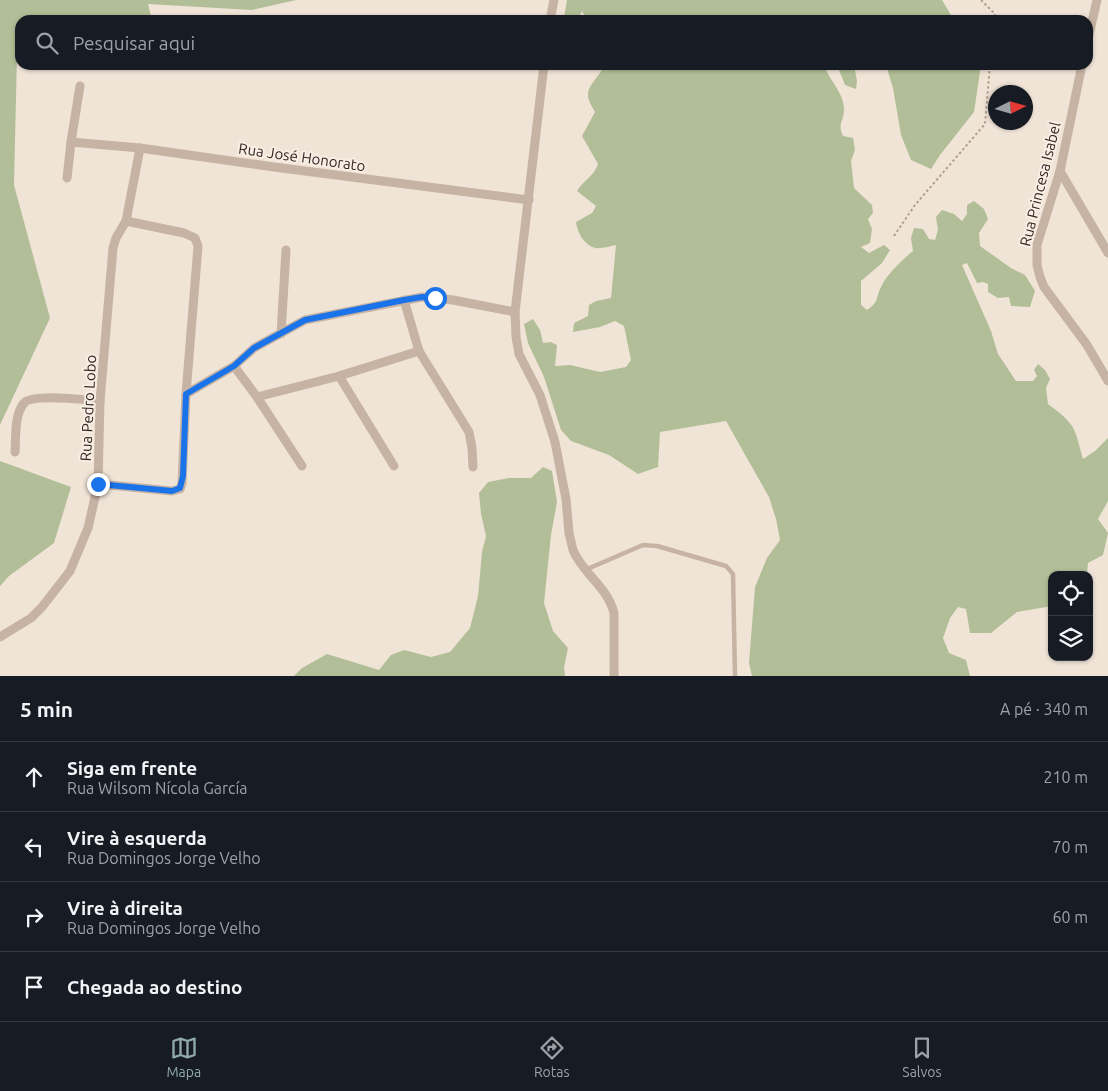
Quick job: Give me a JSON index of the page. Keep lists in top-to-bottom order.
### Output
{
  "streets": {
    "street": ["Rua José Honorato", "Rua Princesa Isabel", "Rua Pedro Lobo"]
  },
  "crossings": [
    ["Rua José Honorato", "Rua Pedro Lobo"]
  ],
  "north": "right",
  "page": {
    "search": "Pesquisar aqui",
    "heading": ["5 min", "A pé · 340 m"],
    "list": [
      ["Siga em frente", "Rua Wilsom Nícola García", "210 m"],
      ["Vire à esquerda", "Rua Domingos Jorge Velho", "70 m"],
      ["Vire à direita", "Rua Domingos Jorge Velho", "60 m"],
      "Chegada ao destino"
    ],
    "nav": ["Mapa", "Rotas", "Salvos"]
  }
}
